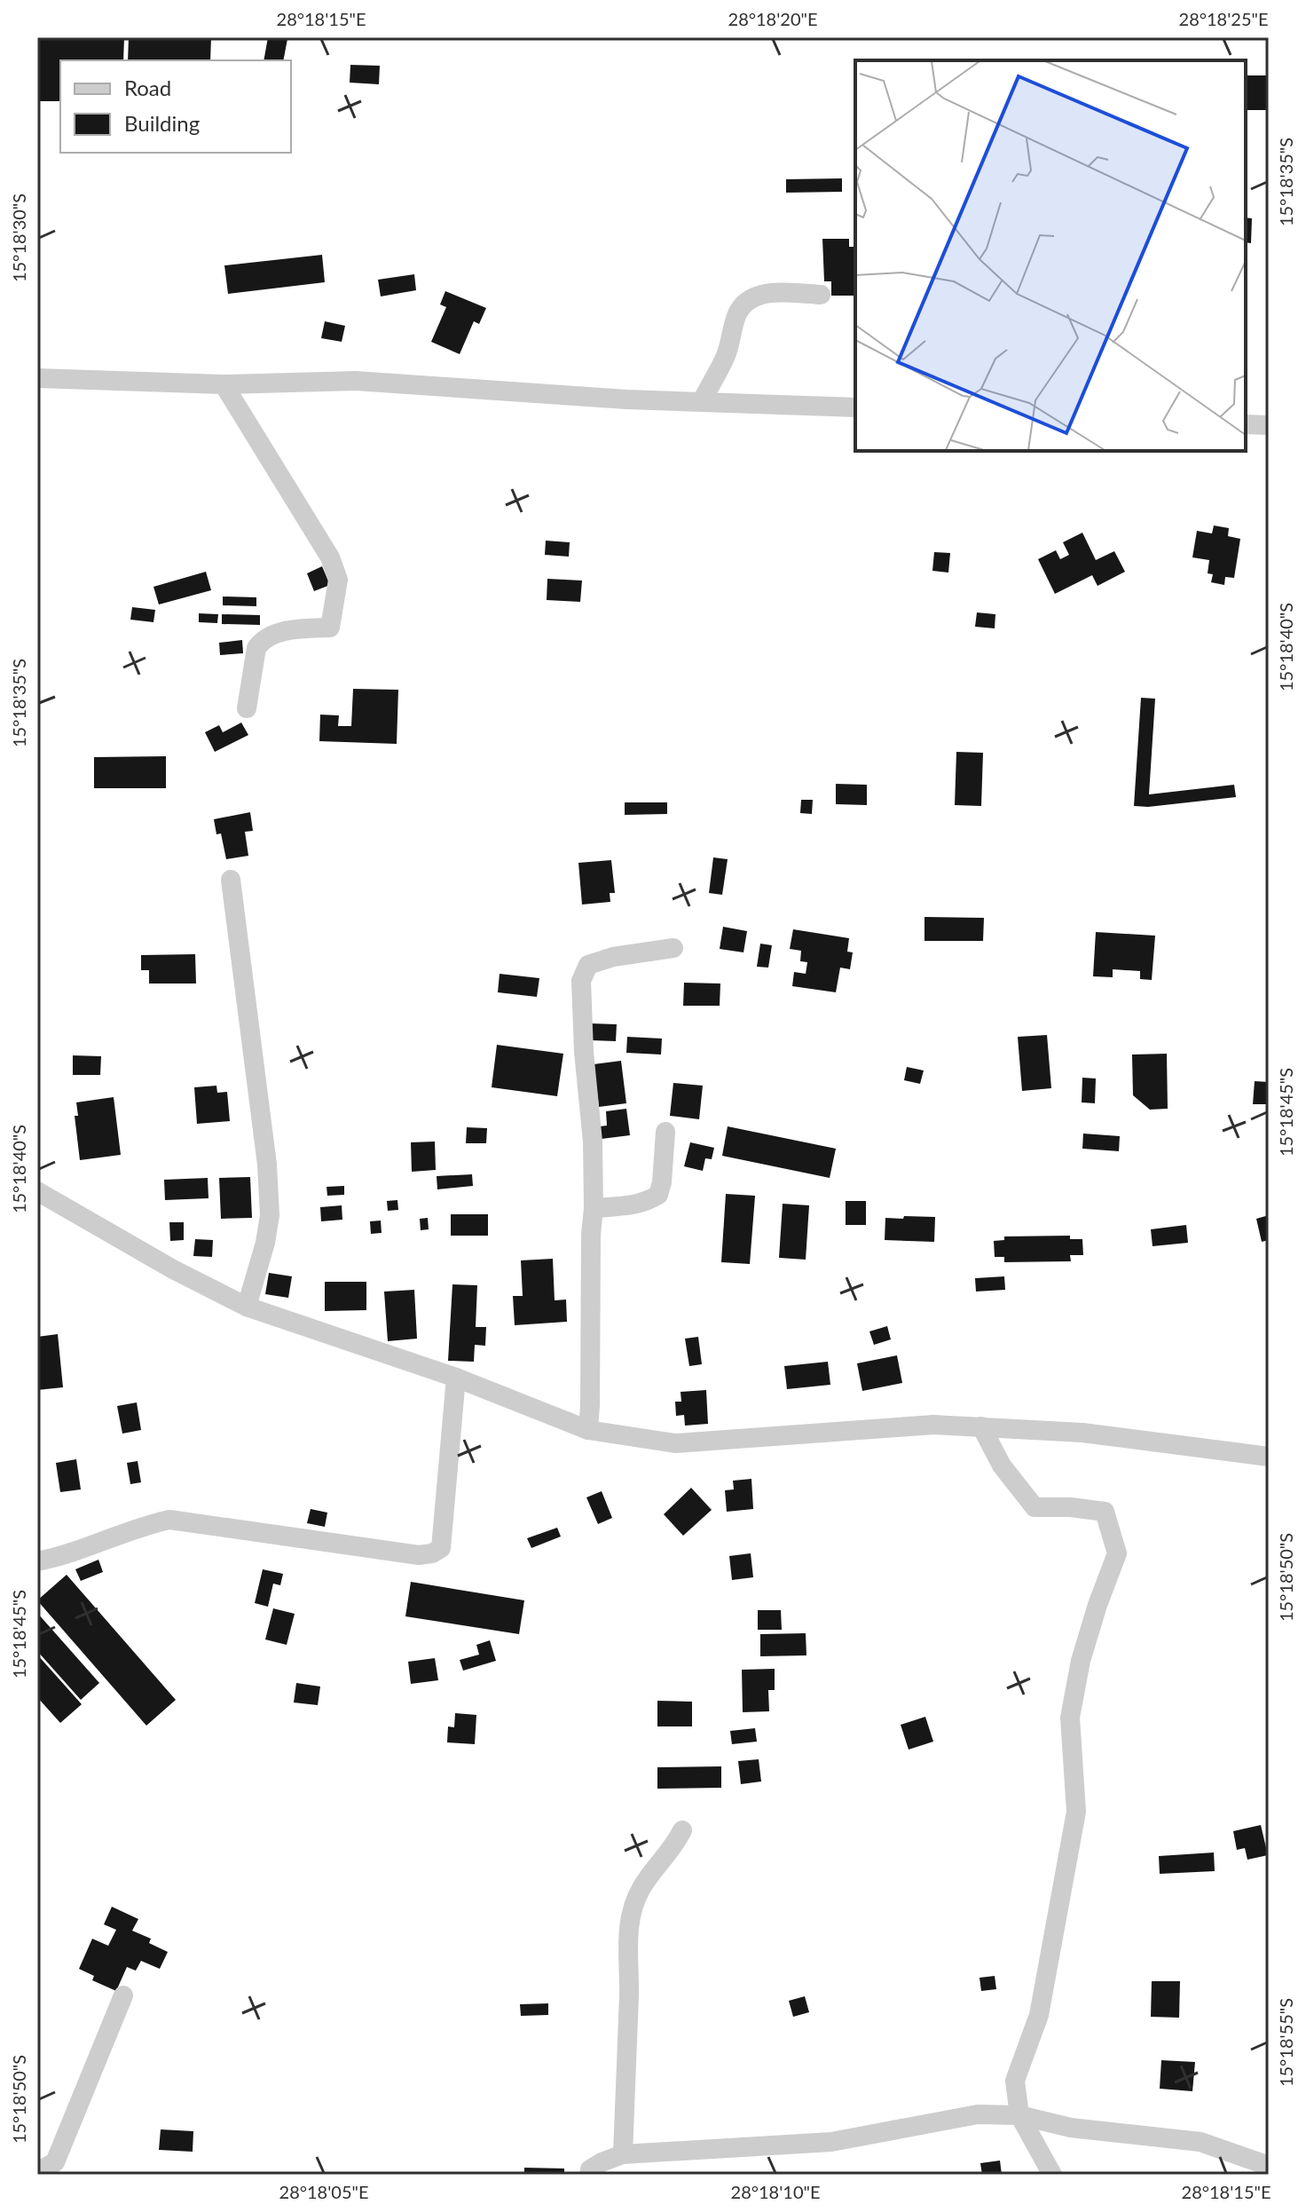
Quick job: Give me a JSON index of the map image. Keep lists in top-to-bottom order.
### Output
{
  "legend": ["Road", "Building"],
  "coordinates": [
    "28°18'15\"E",
    "28°18'20\"E",
    "28°18'25\"E",
    "15°18'35\"S",
    "15°18'30\"S",
    "15°18'40\"S",
    "15°18'45\"S",
    "15°18'50\"S",
    "15°18'55\"S",
    "28°18'05\"E",
    "28°18'10\"E"
  ]
}
